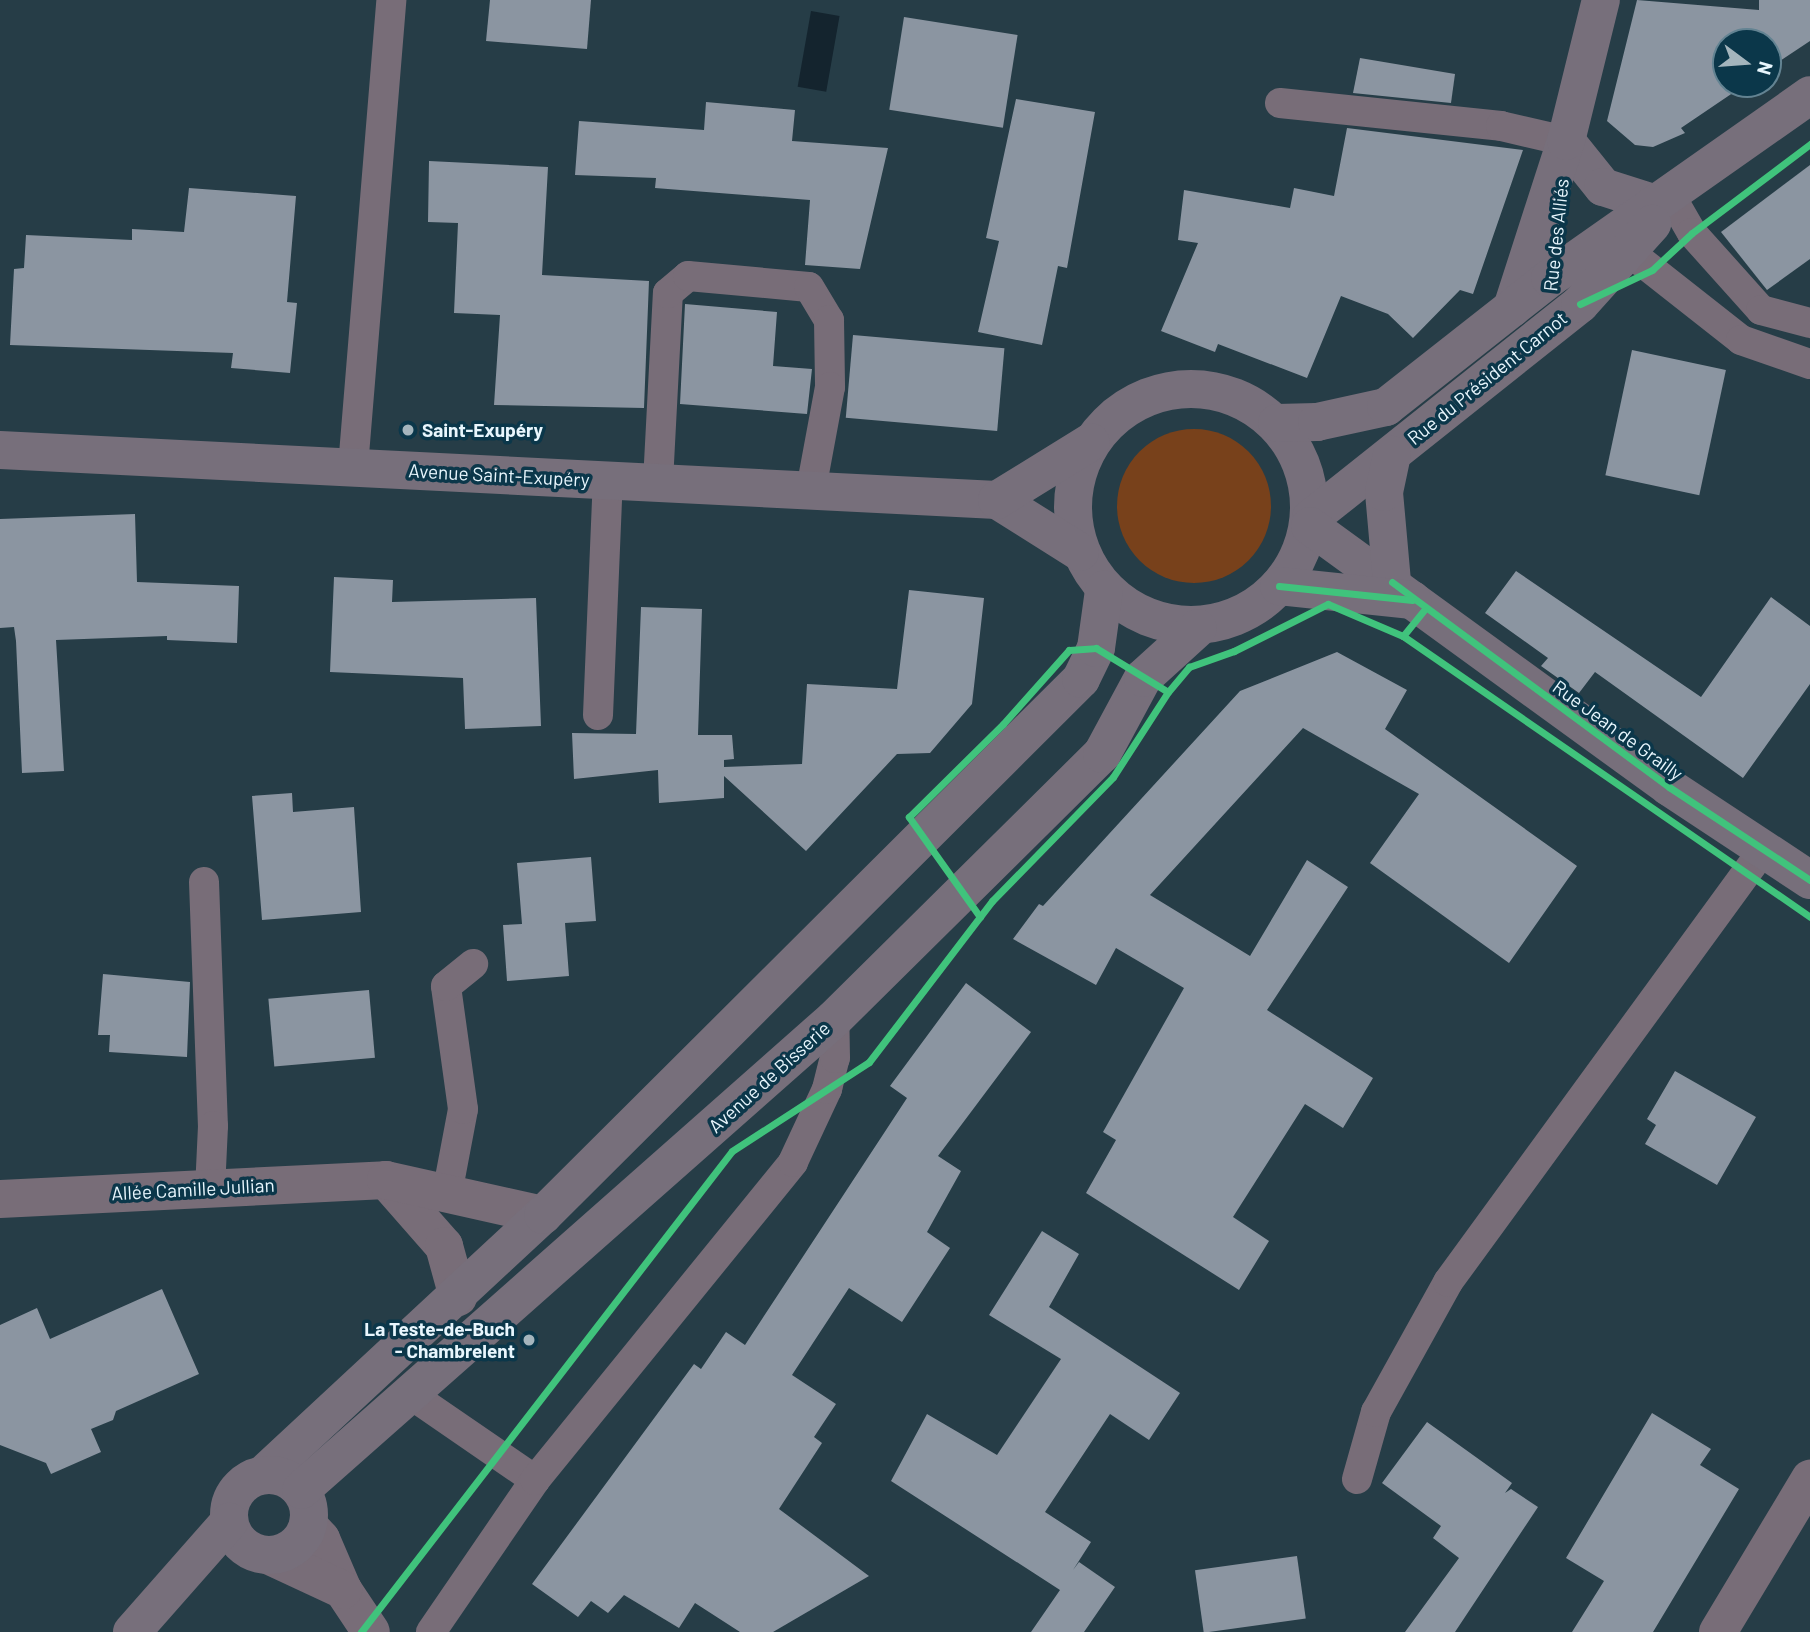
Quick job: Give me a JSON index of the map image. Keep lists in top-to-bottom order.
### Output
{
  "streets": {
    "street": [
      "Rue des Alliés",
      "Rue du Président Carnot",
      "Avenue Saint-Exupéry",
      "Rue Jean de Grailly",
      "Avenue de Bisserie",
      "Allée Camille Jullian"
    ]
  },
  "crossings": [
    ["Rue des Alliés", "Rue du Président Carnot"],
    ["Rue du Président Carnot", "Avenue Saint-Exupéry"],
    ["Rue du Président Carnot", "Rue Jean de Grailly"],
    ["Rue du Président Carnot", "Avenue de Bisserie"],
    ["Avenue Saint-Exupéry", "Rue Jean de Grailly"],
    ["Avenue Saint-Exupéry", "Avenue de Bisserie"],
    ["Rue Jean de Grailly", "Avenue de Bisserie"]
  ],
  "places": ["Saint-Exupéry", "La Teste-de-Buch - Chambrelent"],
  "north": "right"
}
